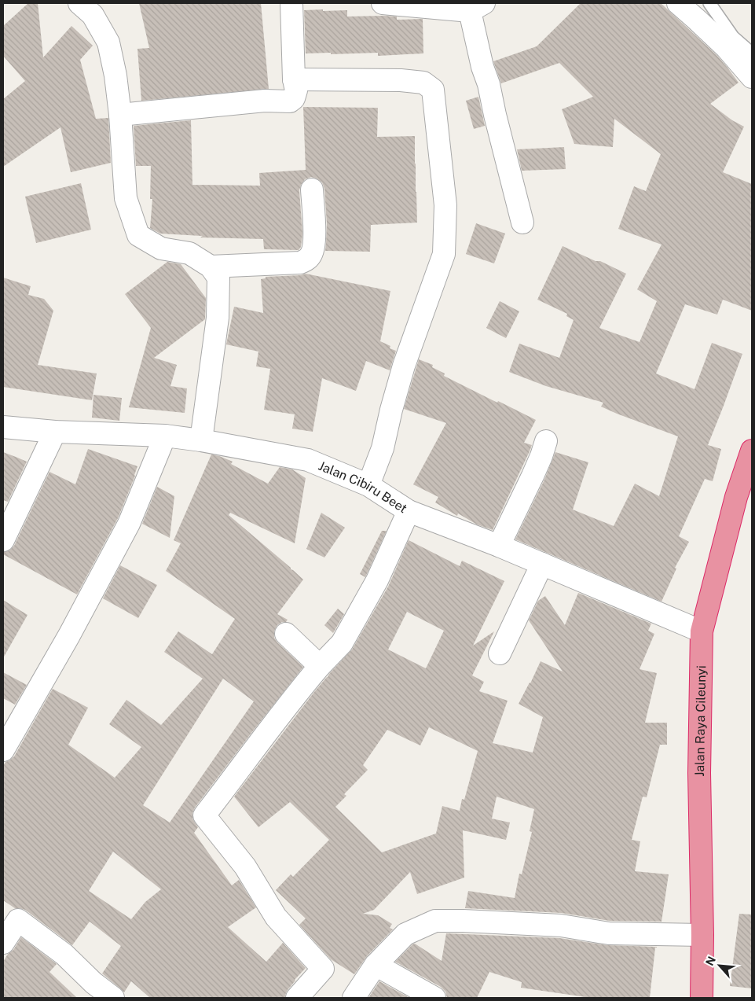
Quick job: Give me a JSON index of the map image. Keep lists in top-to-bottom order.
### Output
{
  "streets": {
    "highway": ["Jalan Raya Cileunyi"],
    "street": ["Jalan Cibiru Beet"]
  },
  "crossings": [
    ["Jalan Cibiru Beet", "Jalan Raya Cileunyi"]
  ],
  "north": "top left"
}
